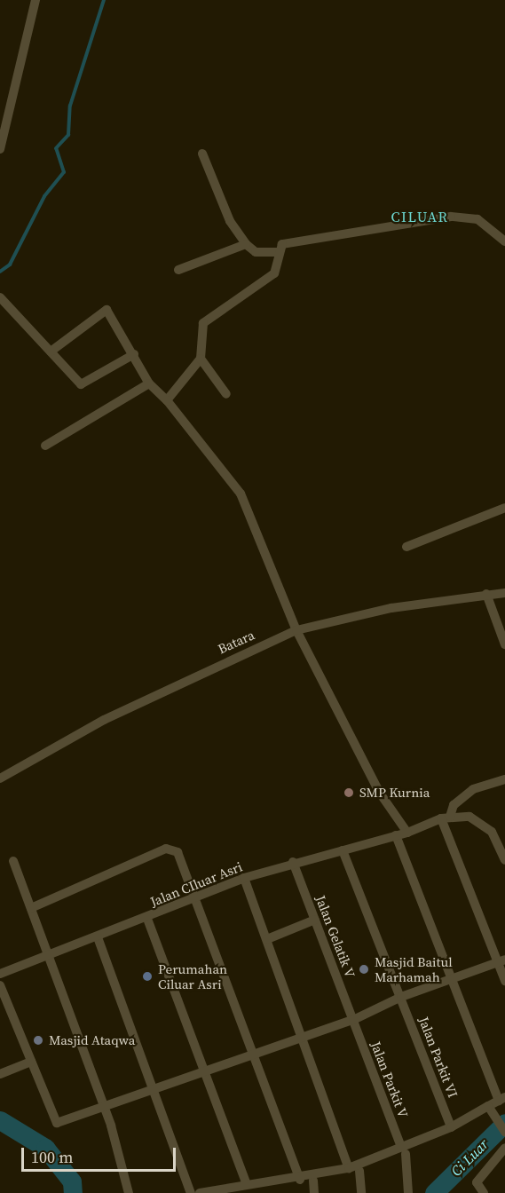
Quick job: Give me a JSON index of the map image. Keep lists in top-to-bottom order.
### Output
{
  "streets": {
    "street": [
      "Batara",
      "Jalan CIluar Asri",
      "Jalan Gelatik V",
      "Jalan Parkit VI",
      "Jalan Parkit V"
    ]
  },
  "crossings": [
    ["Jalan CIluar Asri", "Jalan Gelatik V"],
    ["Jalan CIluar Asri", "Jalan Parkit VI"],
    ["Jalan Gelatik V", "Jalan Parkit V"]
  ],
  "districts": ["CILUAR"],
  "water": ["Ci Luar"],
  "places": [
    "SMP Kurnia",
    "Masjid Baitul Marhamah",
    "Perumahan Ciluar Asri",
    "Masjid Ataqwa"
  ],
  "scale_bar": "100 m"
}
